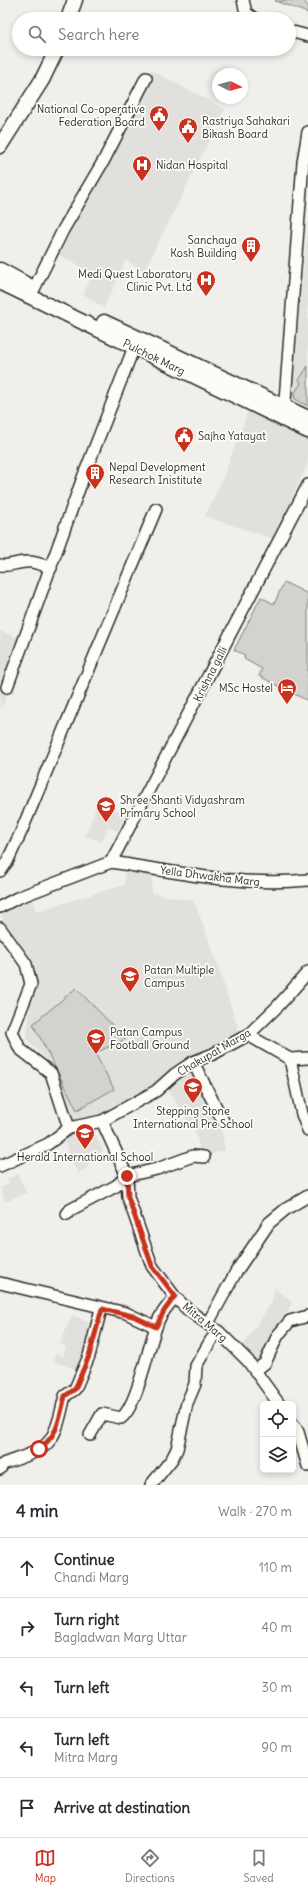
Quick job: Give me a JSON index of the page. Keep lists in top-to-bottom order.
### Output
{
  "streets": {
    "main road": ["Pulchok Marg"],
    "street": [
      "Krishna galli",
      "Yella Dhwakha Marg",
      "Chakupat Marga",
      "Mitra Marg"
    ]
  },
  "crossings": [
    ["Krishna galli", "Yella Dhwakha Marg"],
    ["Chakupat Marga", "Mitra Marg"]
  ],
  "places": {
    "public building": ["National Co-operative Federation Board", "Rastriya Sahakari Bikash Board", "Sajha Yatayat"],
    "hospital": ["Nidan Hospital", "Medi Quest Laboratory Clinic Pvt. Ltd"],
    "building": ["Sanchaya Kosh Building", "Nepal Development Research Inistitute"],
    "hotel": ["MSc Hostel"],
    "school or university": [
      "Shree Shanti Vidyashram Primary School",
      "Patan Multiple Campus",
      "Patan Campus Football Ground",
      "Stepping Stone International Pre School",
      "Herald International School"
    ]
  },
  "north": "right",
  "page": {
    "search": "Search here",
    "heading": ["4 min", "Walk · 270 m"],
    "list": [
      ["Continue", "Chandi Marg", "110 m"],
      ["Turn right", "Bagladwan Marg Uttar", "40 m"],
      ["Turn left", "30 m"],
      ["Turn left", "Mitra Marg", "90 m"],
      "Arrive at destination"
    ],
    "nav": ["Map", "Directions", "Saved"]
  }
}
